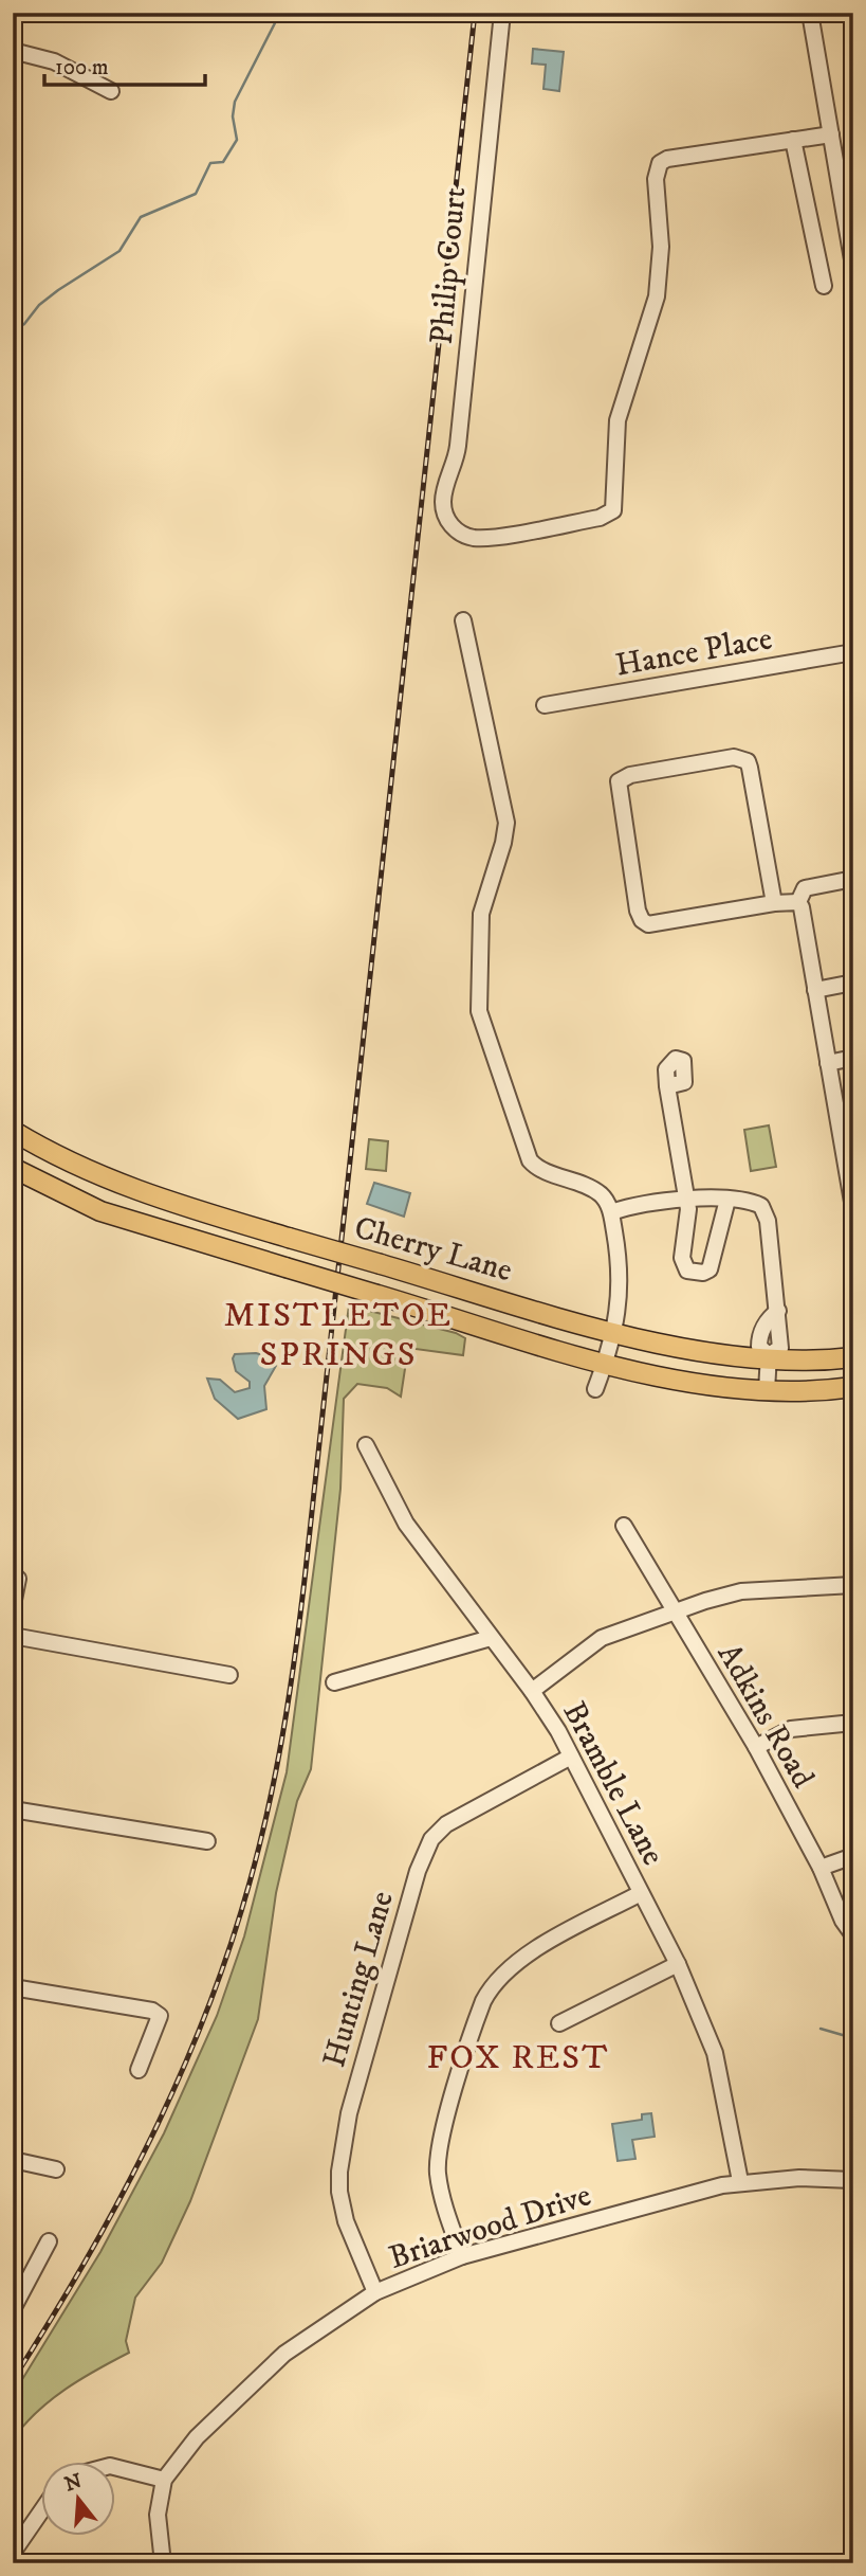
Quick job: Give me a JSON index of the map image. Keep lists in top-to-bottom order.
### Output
{
  "streets": {
    "main road": ["Cherry Lane"],
    "street": [
      "Philip Court",
      "Hance Place",
      "Adkins Road",
      "Bramble Lane",
      "Hunting Lane",
      "Briarwood Drive"
    ]
  },
  "crossings": [
    ["Bramble Lane", "Hunting Lane"],
    ["Bramble Lane", "Briarwood Drive"],
    ["Hunting Lane", "Briarwood Drive"]
  ],
  "districts": ["MISTLETOE SPRINGS", "FOX REST"],
  "scale_bar": "100 m",
  "north": "top"
}
